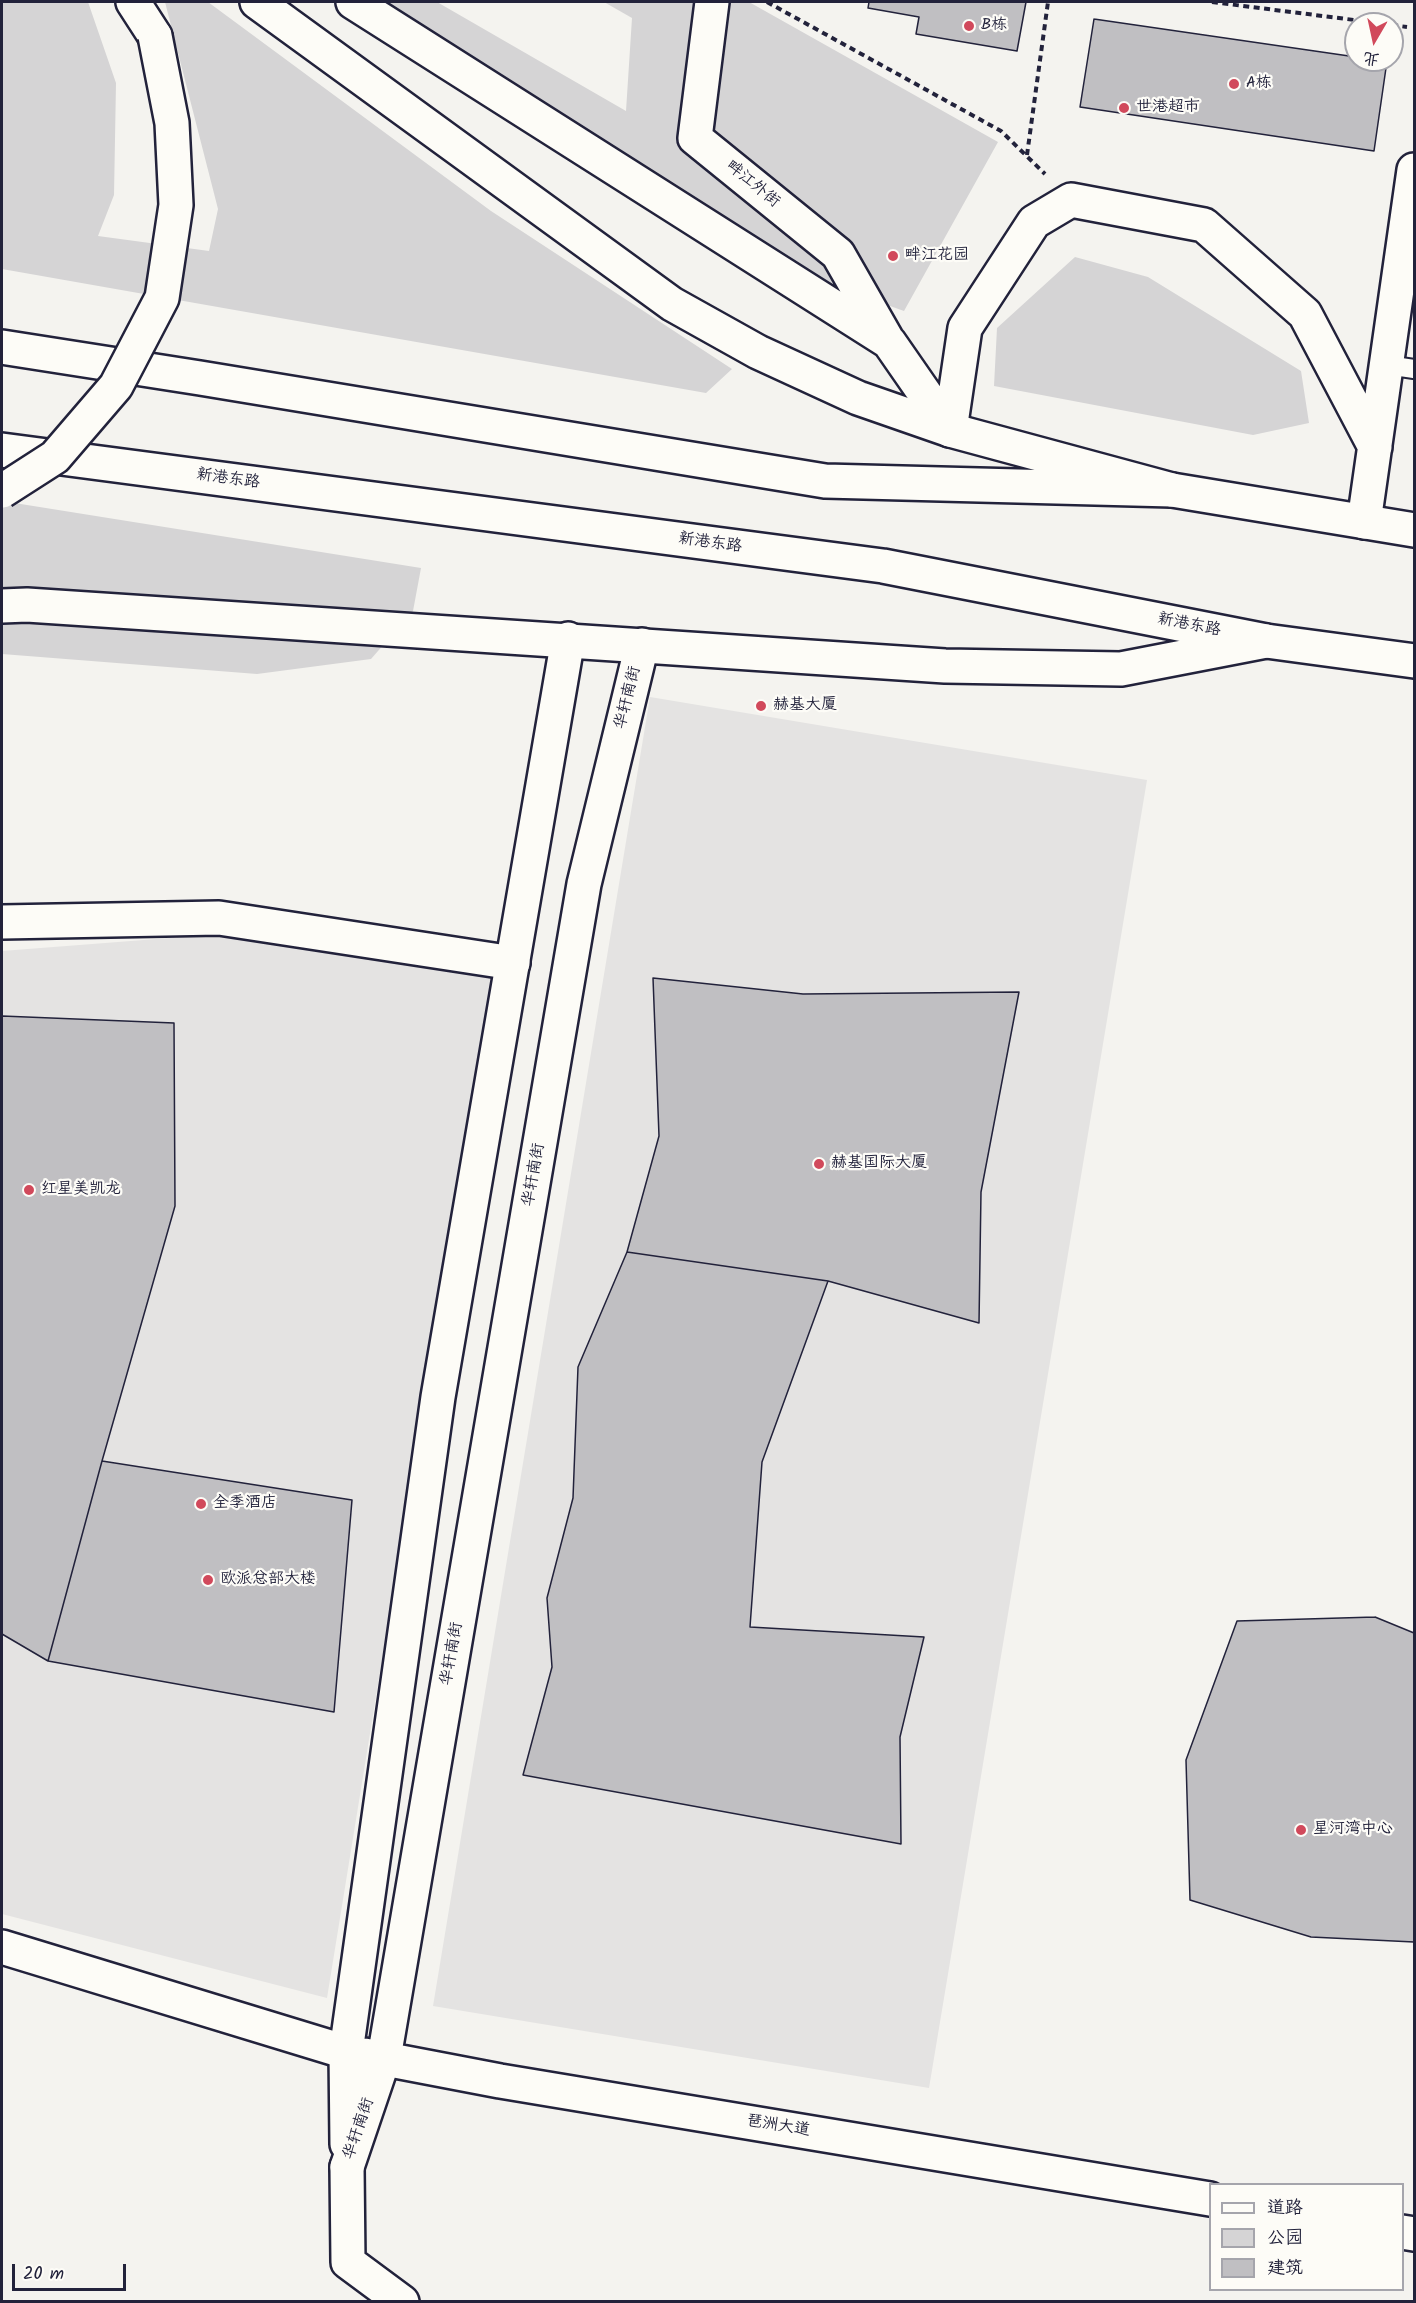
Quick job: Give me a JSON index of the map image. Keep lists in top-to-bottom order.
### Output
{
  "streets": {
    "main road": [
      "畔江外街",
      "新港东路",
      "华轩南街",
      "琶洲大道"
    ]
  },
  "crossings": [
    ["华轩南街", "琶洲大道"]
  ],
  "places": [
    "B栋",
    "A栋",
    "世港超市",
    "畔江花园",
    "赫基大厦",
    "赫基国际大厦",
    "红星美凯龙",
    "全季酒店",
    "欧派总部大楼",
    "星河湾中心"
  ],
  "legend": ["道路", "公园", "建筑"],
  "scale_bar": "20 m",
  "north": "bottom"
}
